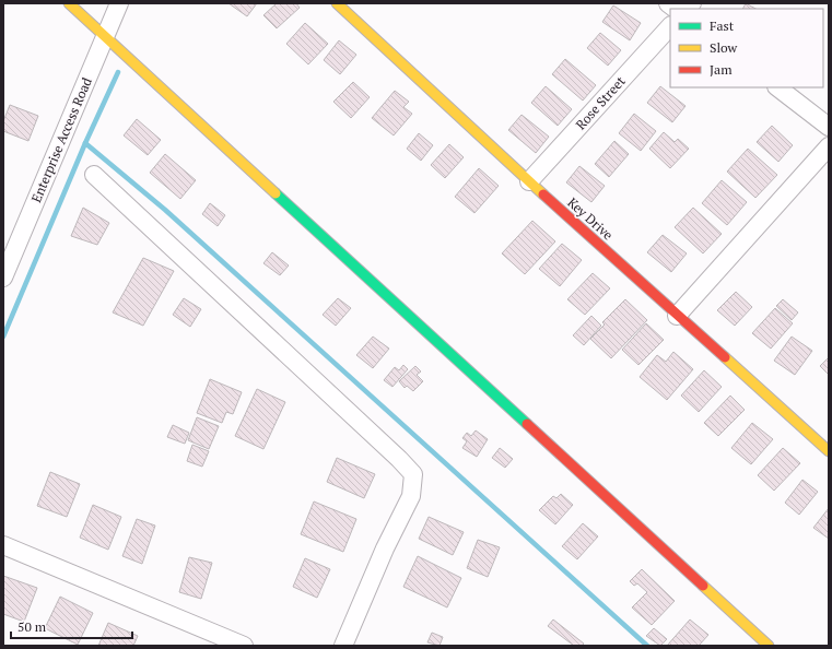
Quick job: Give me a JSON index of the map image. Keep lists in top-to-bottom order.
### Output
{
  "streets": {
    "main road": ["Key Drive"],
    "street": ["Rose Street", "Enterprise Access Road"]
  },
  "crossings": [
    ["Rose Street", "Key Drive"]
  ],
  "legend": ["Fast", "Slow", "Jam"],
  "scale_bar": "50 m"
}
